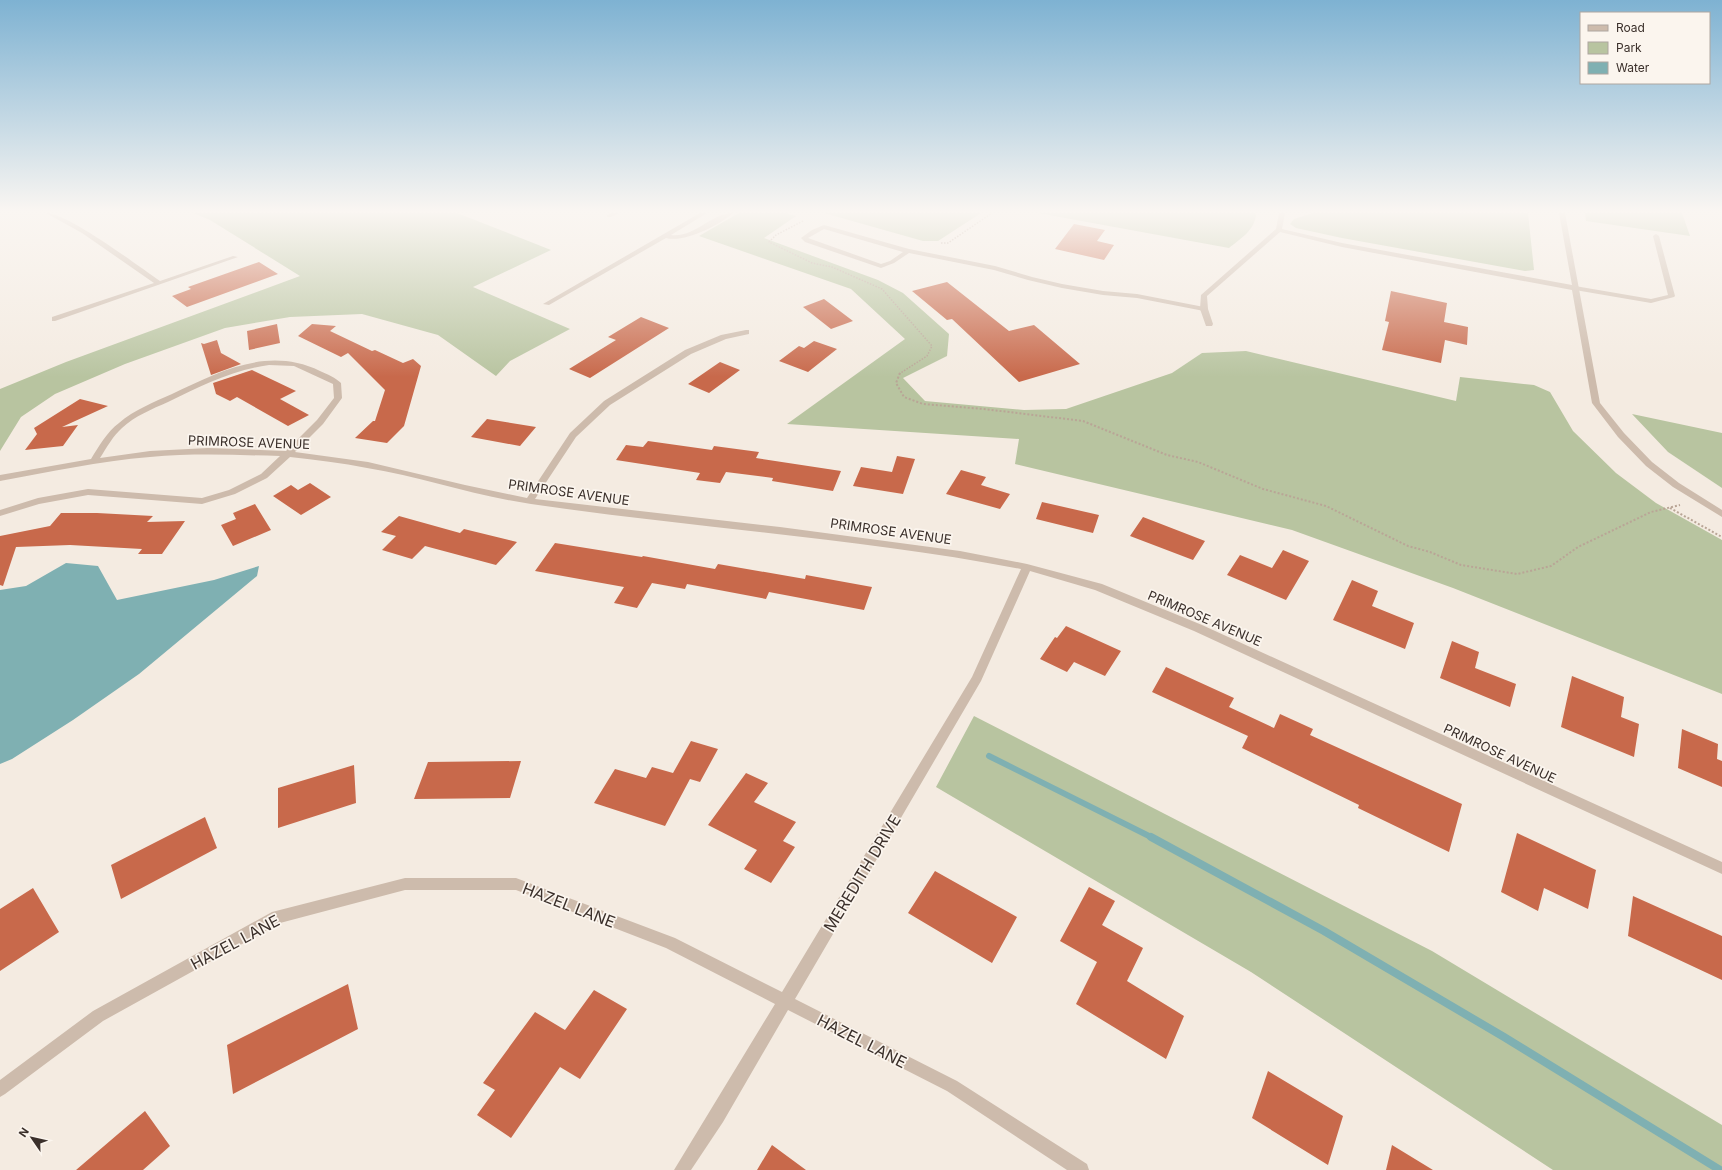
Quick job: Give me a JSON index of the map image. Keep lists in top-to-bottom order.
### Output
{
  "streets": {
    "street": ["PRIMROSE AVENUE", "MEREDITH DRIVE", "HAZEL LANE"]
  },
  "crossings": [
    ["PRIMROSE AVENUE", "MEREDITH DRIVE"],
    ["MEREDITH DRIVE", "HAZEL LANE"]
  ],
  "legend": ["Road", "Park", "Water"],
  "north": "top left"
}
